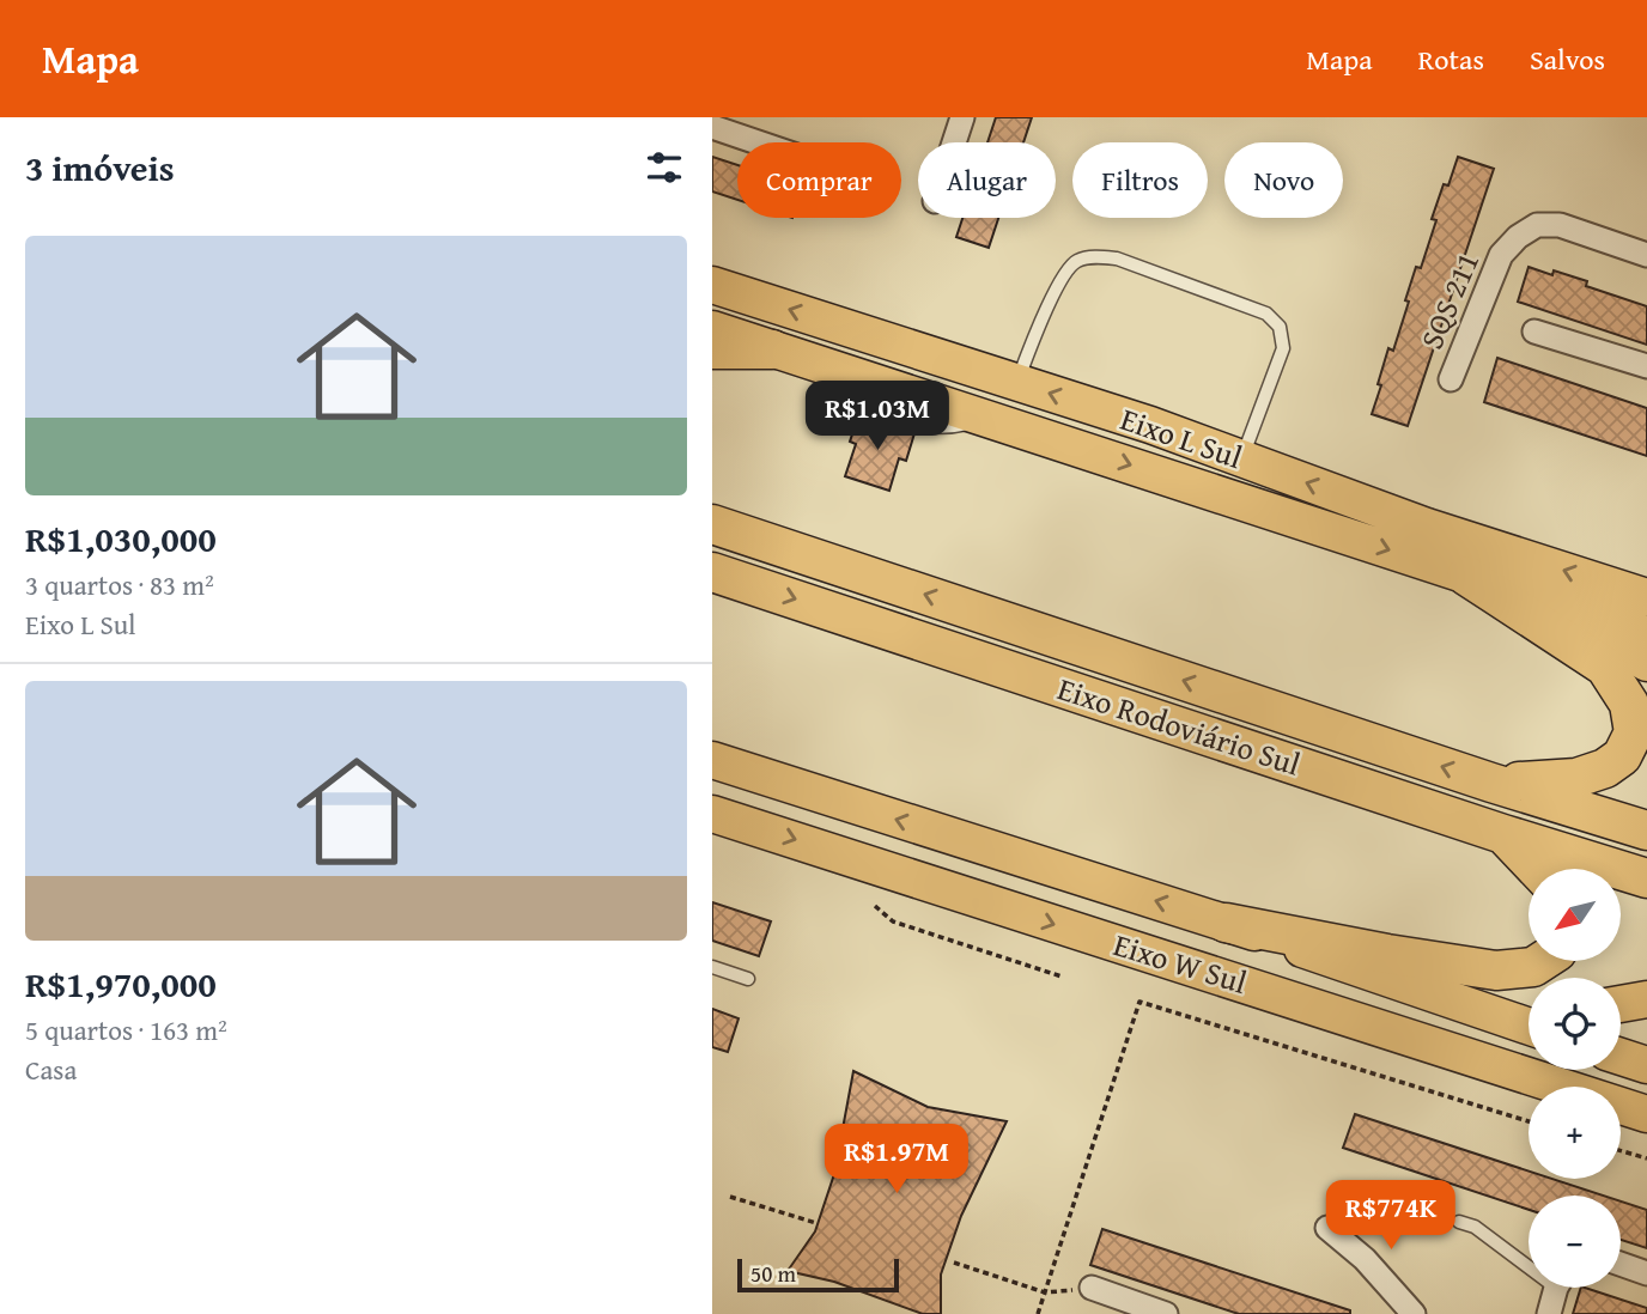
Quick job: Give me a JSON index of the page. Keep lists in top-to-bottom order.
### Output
{
  "streets": {
    "highway": ["Eixo Rodoviário Sul"],
    "main road": ["Eixo L Sul", "Eixo W Sul"],
    "street": ["SQS 211"]
  },
  "scale_bar": "50 m",
  "north": "bottom left",
  "page": {
    "header": "Mapa",
    "nav": ["Mapa", "Rotas", "Salvos"],
    "heading": "3 imóveis",
    "chip": [
      "Comprar",
      "Alugar",
      "Filtros",
      "Novo"
    ],
    "list": [
      {
        "name": "R$1,030,000",
        "note": "3 quartos · 83 m² · Eixo L Sul"
      },
      {
        "name": "R$1,970,000",
        "note": "5 quartos · 163 m² · Casa"
      }
    ],
    "price": ["R$1.03M", "R$1.97M", "R$774K"],
    "map_buttons": ["+", "−"],
    "scale": "50 m"
  }
}
